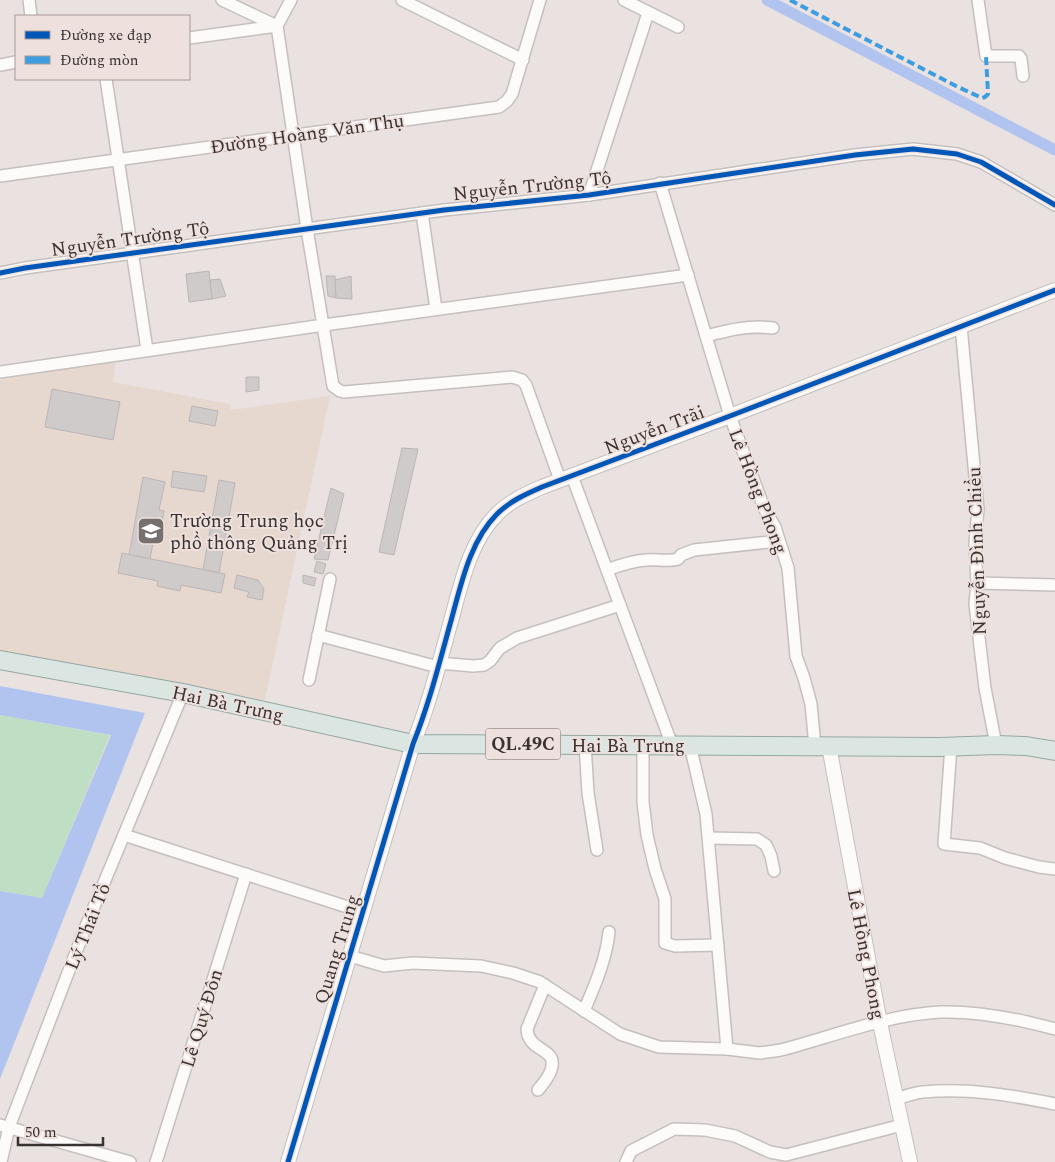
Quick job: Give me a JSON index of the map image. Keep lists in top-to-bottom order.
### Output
{
  "streets": {
    "main road": ["Hai Bà Trưng", "QL.49C"],
    "street": [
      "Đường Hoàng Văn Thụ",
      "Nguyễn Trường Tộ",
      "Nguyễn Trãi",
      "Lê Hồng Phong",
      "Nguyễn Đình Chiểu",
      "Lý Thái Tổ",
      "Quang Trung",
      "Lê Quý Đôn"
    ]
  },
  "crossings": [
    ["Nguyễn Trường Tộ", "Lê Hồng Phong"],
    ["Nguyễn Trãi", "Lê Hồng Phong"],
    ["Nguyễn Trãi", "Nguyễn Đình Chiểu"],
    ["Nguyễn Trãi", "Hai Bà Trưng"],
    ["Nguyễn Trãi", "Quang Trung"],
    ["Lê Hồng Phong", "Hai Bà Trưng"],
    ["Nguyễn Đình Chiểu", "Hai Bà Trưng"],
    ["Hai Bà Trưng", "Lý Thái Tổ"],
    ["Hai Bà Trưng", "Quang Trung"]
  ],
  "places": {
    "school or university": ["Trường Trung học phổ thông Quảng Trị"]
  },
  "legend": ["Đường xe đạp", "Đường mòn"],
  "scale_bar": "50 m"
}
